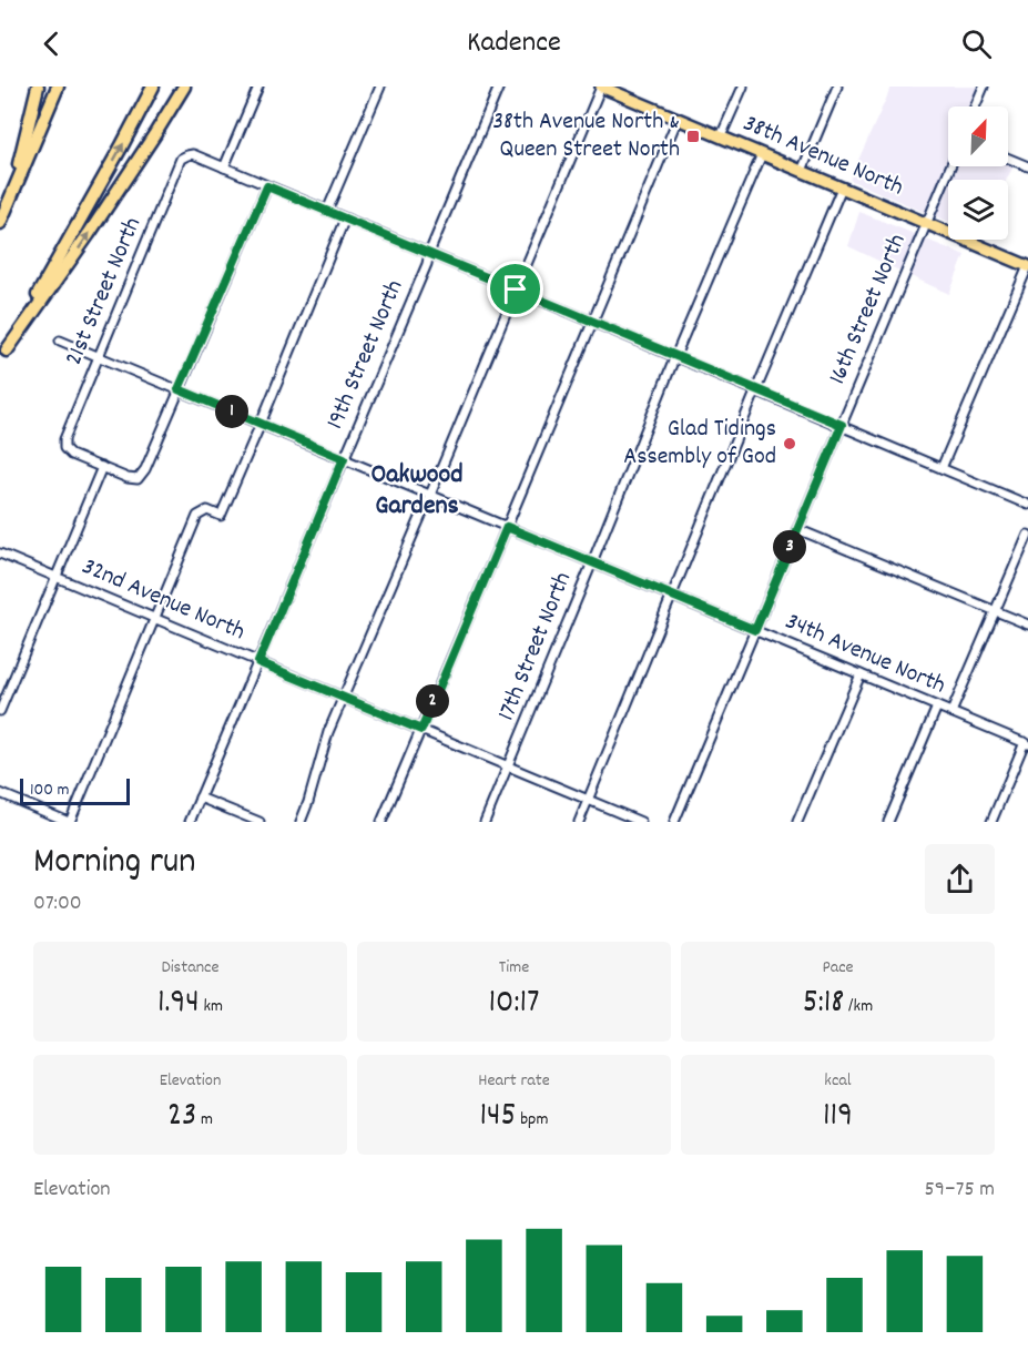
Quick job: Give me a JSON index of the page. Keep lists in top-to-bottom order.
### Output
{
  "streets": {
    "main road": ["38th Avenue North"],
    "street": [
      "21st Street North",
      "16th Street North",
      "19th Street North",
      "32nd Avenue North",
      "17th Street North",
      "34th Avenue North"
    ]
  },
  "crossings": [
    ["38th Avenue North", "16th Street North"],
    ["38th Avenue North", "17th Street North"],
    ["21st Street North", "34th Avenue North"],
    ["16th Street North", "34th Avenue North"],
    ["19th Street North", "32nd Avenue North"],
    ["19th Street North", "34th Avenue North"],
    ["32nd Avenue North", "17th Street North"],
    ["17th Street North", "34th Avenue North"]
  ],
  "districts": ["Oakwood Gardens"],
  "places": {
    "transit": ["38th Avenue North & Queen Street North"],
    "other": ["Glad Tidings Assembly of God"]
  },
  "scale_bar": "100 m",
  "north": "top right",
  "page": {
    "header": "Kadence",
    "pins": ["1", "3", "2"],
    "scale": "100 m",
    "heading": ["Morning run", "07:00"],
    "stats": [
      ["Distance", "1.94 km"],
      ["Time", "10:17"],
      ["Pace", "5:18 /km"],
      ["Elevation", "23 m"],
      ["Heart rate", "145 bpm"],
      ["kcal", "119"]
    ],
    "chart": ["Elevation", "59–75 m"]
  }
}
